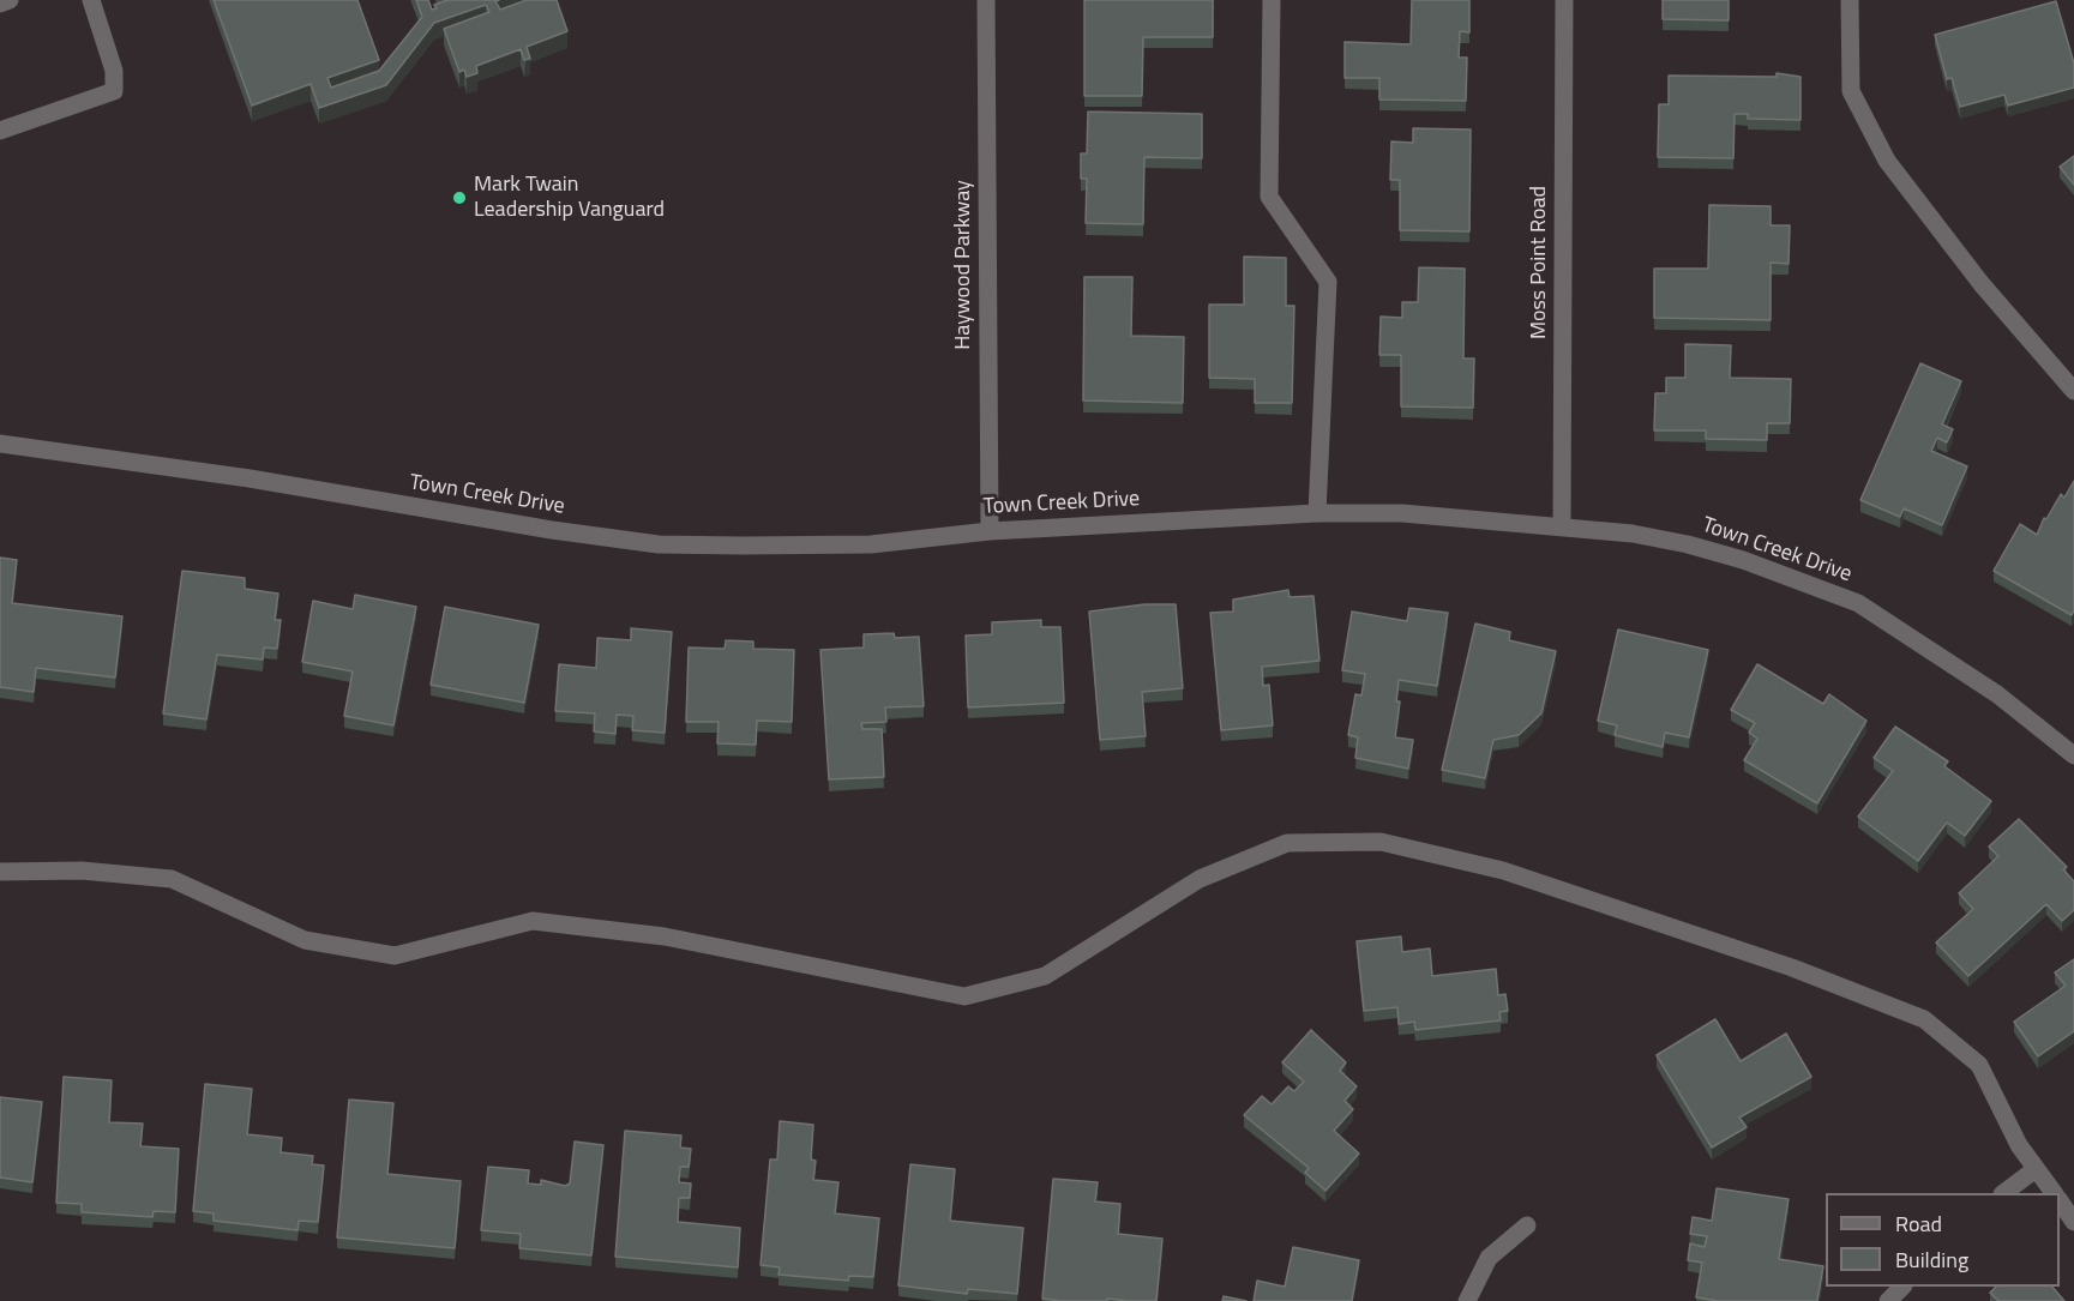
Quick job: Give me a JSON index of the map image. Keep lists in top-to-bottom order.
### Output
{
  "streets": {
    "street": ["Moss Point Road", "Haywood Parkway", "Town Creek Drive"]
  },
  "crossings": [
    ["Moss Point Road", "Town Creek Drive"],
    ["Haywood Parkway", "Town Creek Drive"]
  ],
  "places": ["Mark Twain Leadership Vanguard"],
  "legend": ["Road", "Building"]
}
